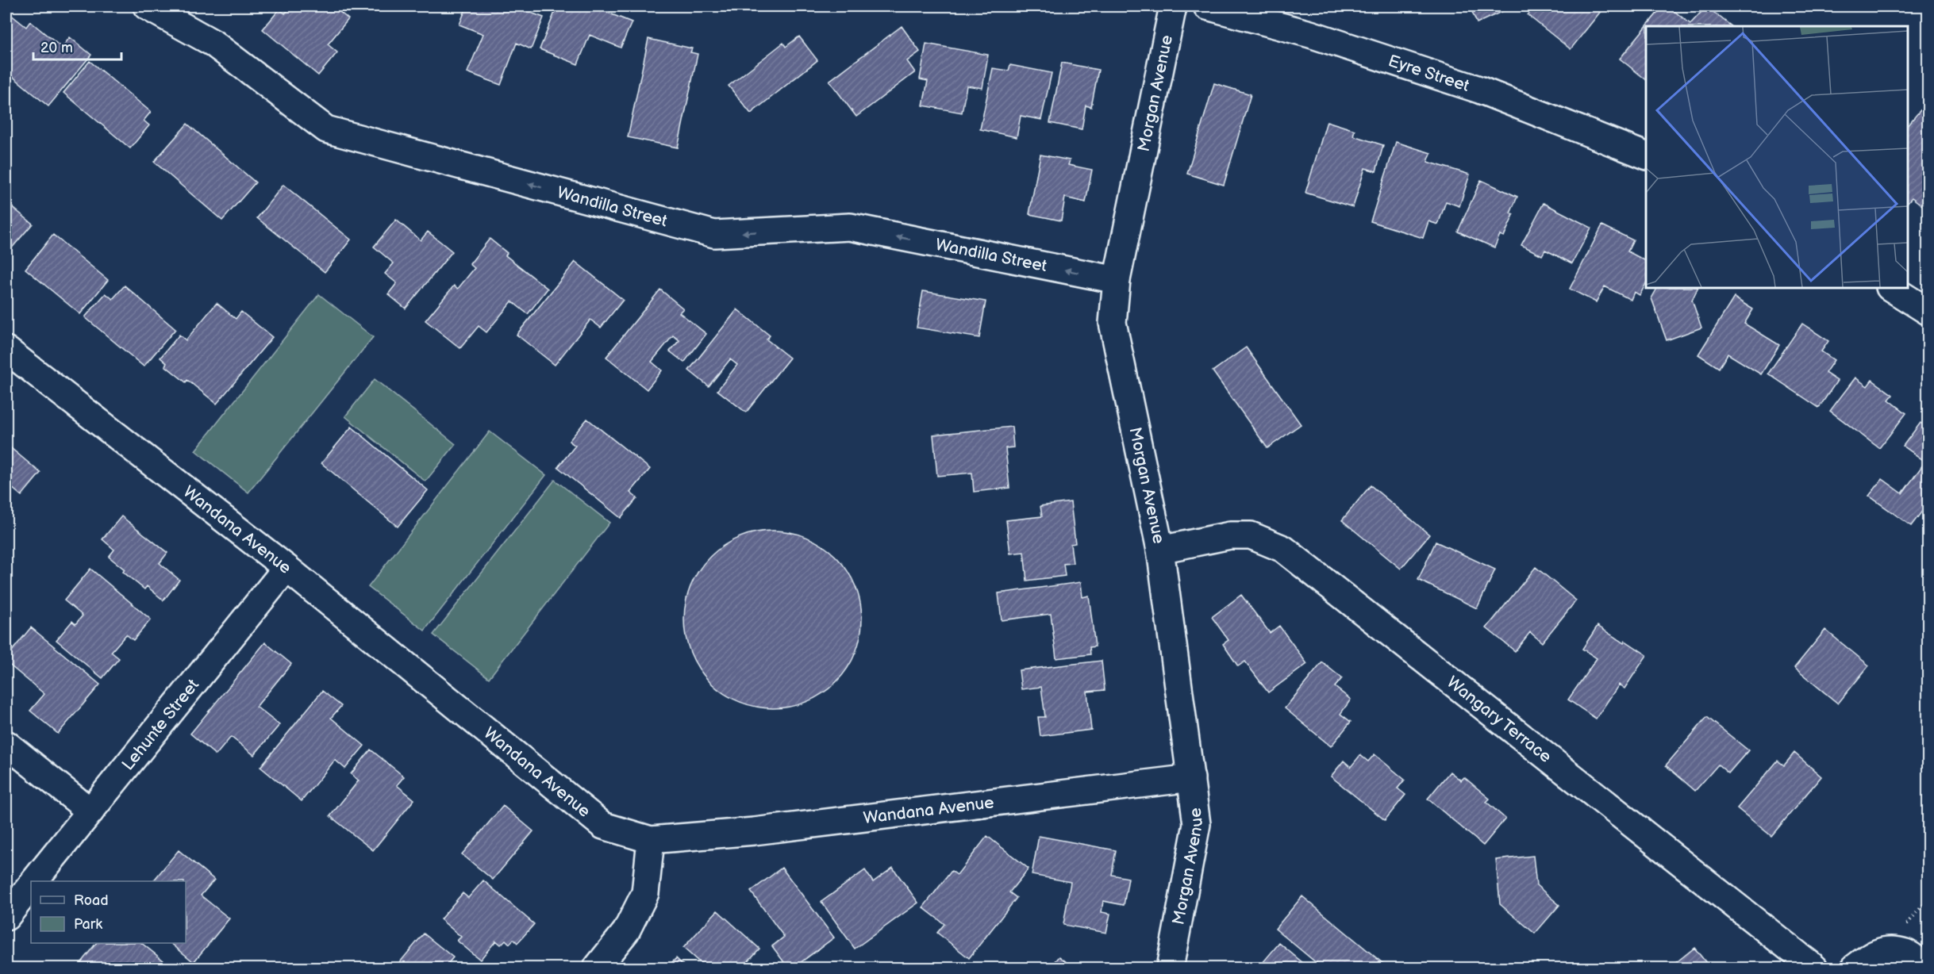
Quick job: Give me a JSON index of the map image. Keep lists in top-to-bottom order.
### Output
{
  "streets": {
    "street": [
      "Eyre Street",
      "Morgan Avenue",
      "Wandilla Street",
      "Wandana Avenue",
      "Wangary Terrace",
      "Lehunte Street"
    ]
  },
  "crossings": [
    ["Morgan Avenue", "Wandilla Street"],
    ["Morgan Avenue", "Wandana Avenue"],
    ["Morgan Avenue", "Wangary Terrace"],
    ["Wandana Avenue", "Lehunte Street"]
  ],
  "one_way": ["Wandilla Street"],
  "legend": ["Road", "Park"],
  "scale_bar": "20 m"
}
